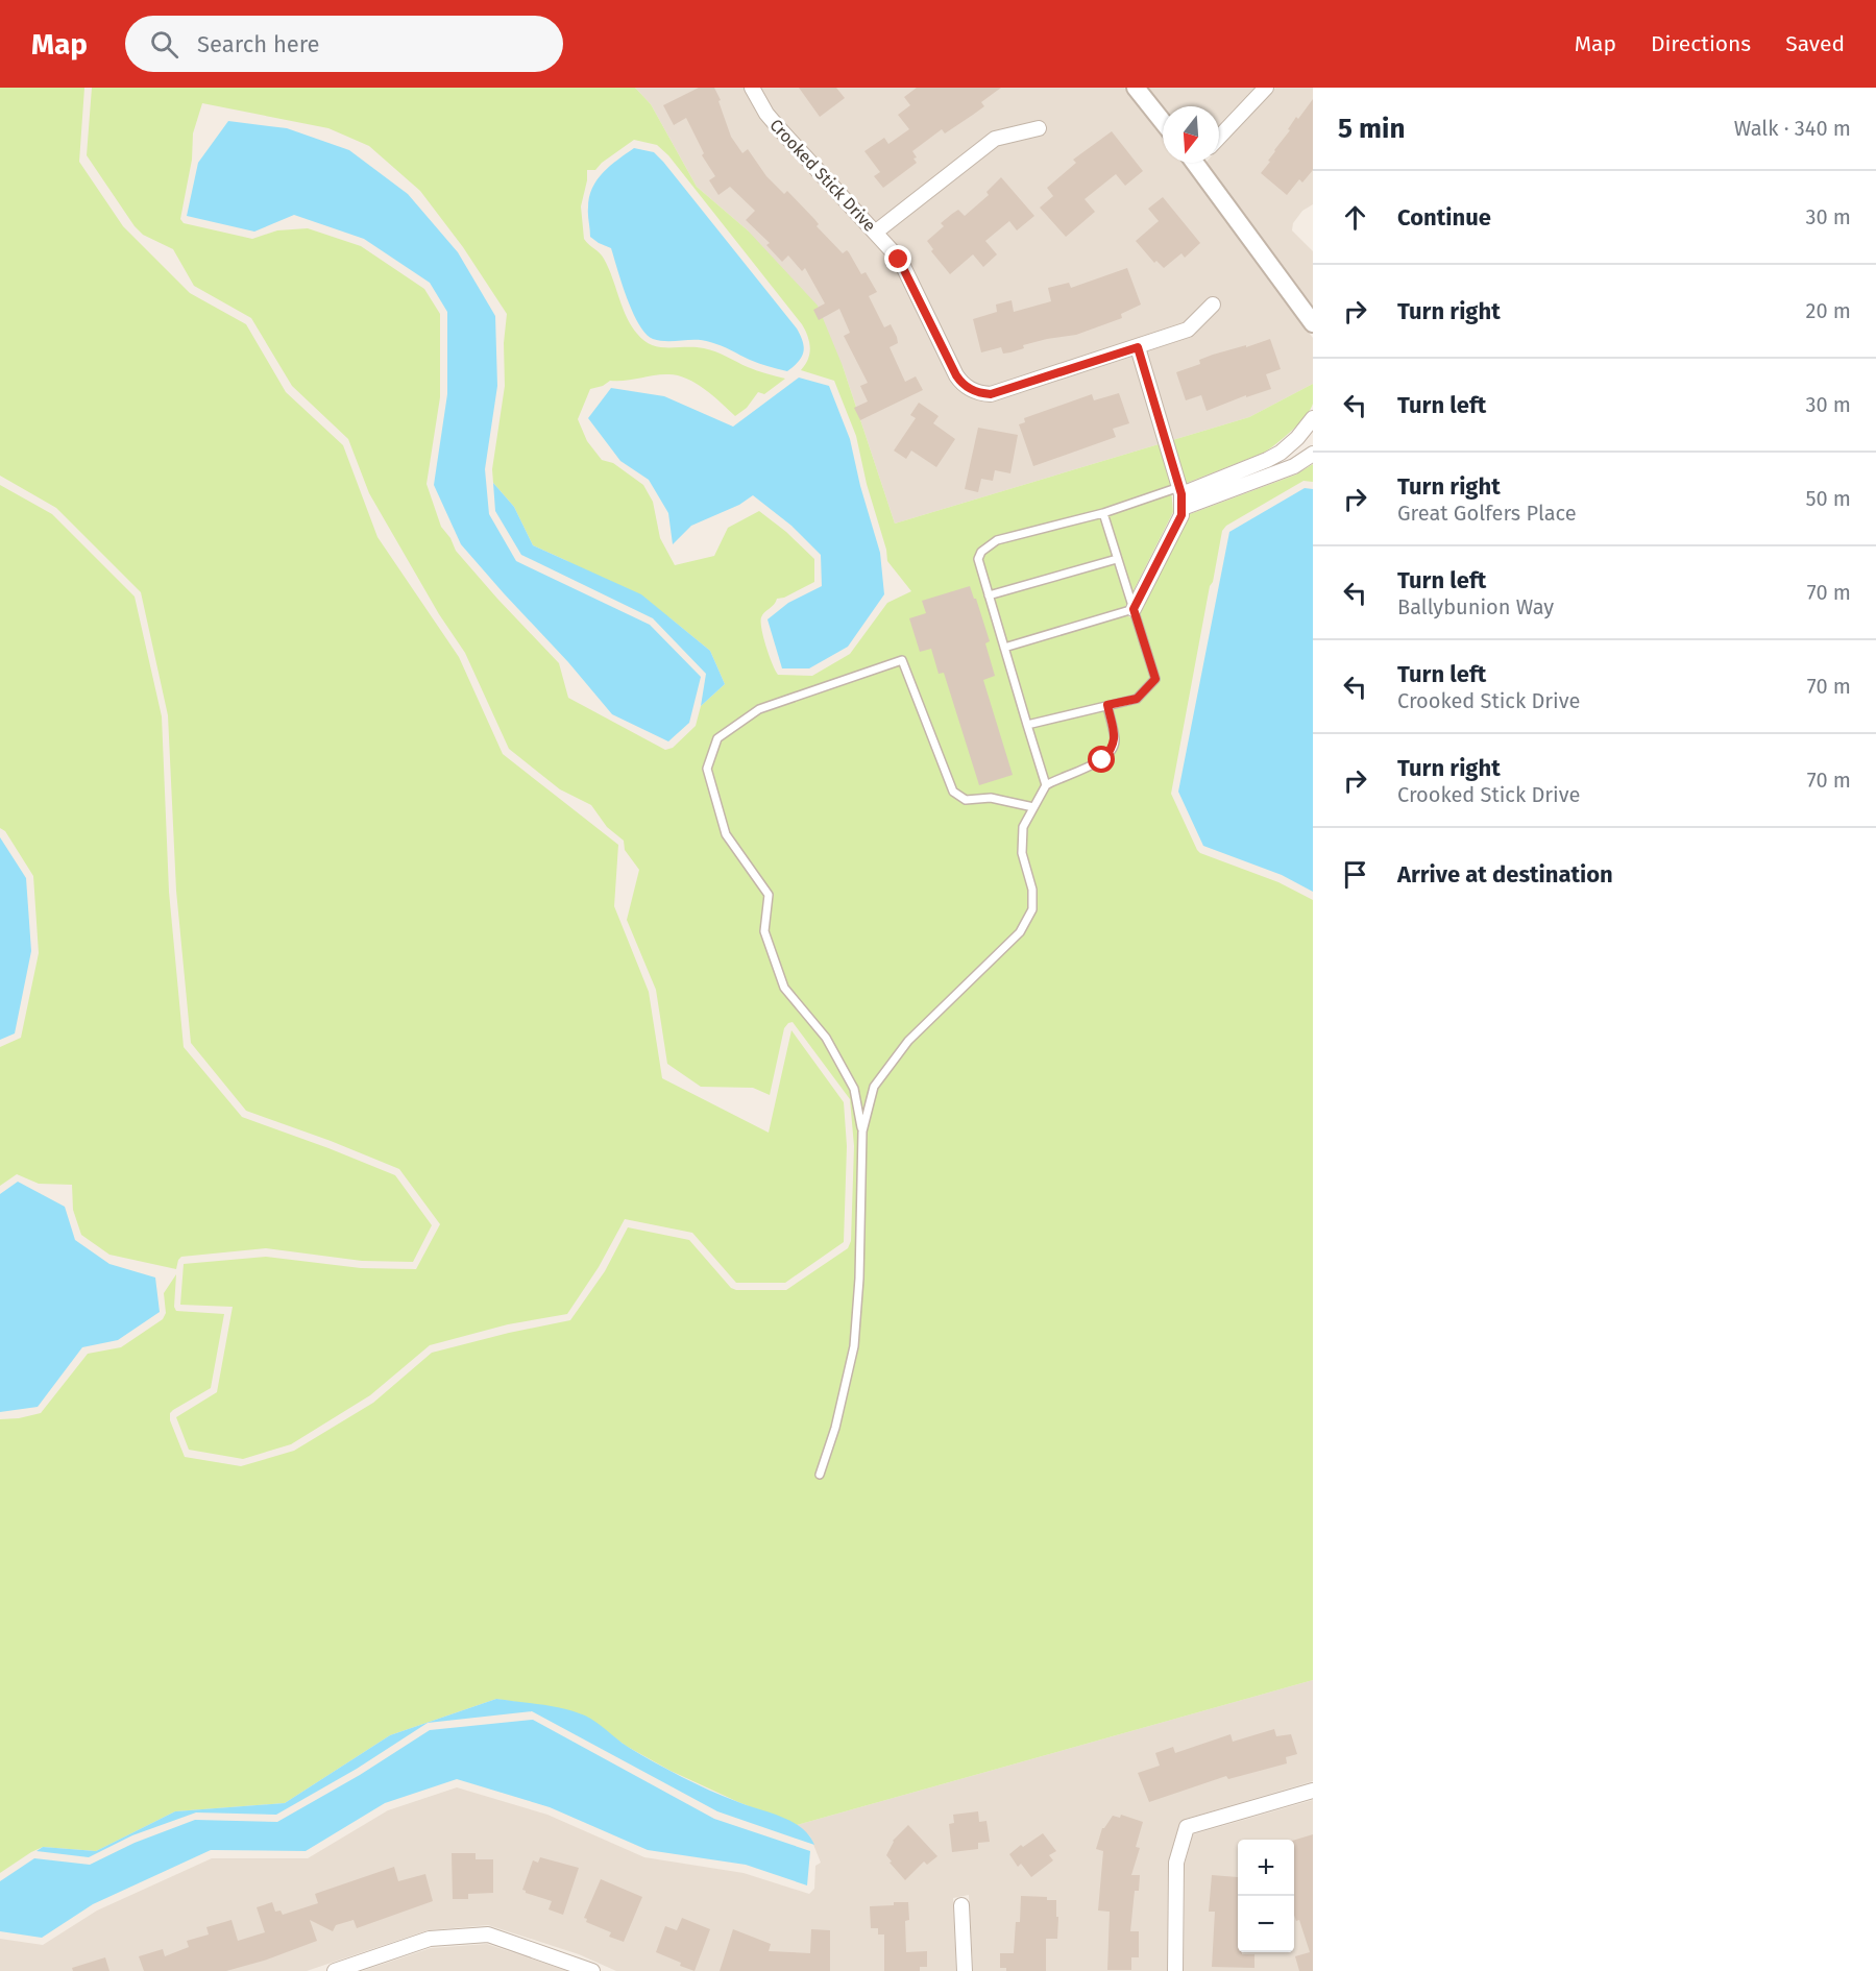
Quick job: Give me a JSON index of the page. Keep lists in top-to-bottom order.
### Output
{
  "streets": {
    "street": ["Crooked Stick Drive"]
  },
  "north": "bottom",
  "page": {
    "header": "Map",
    "search": "Search here",
    "nav": ["Map", "Directions", "Saved"],
    "heading": ["5 min", "Walk · 340 m"],
    "list": [
      ["Continue", "30 m"],
      ["Turn right", "20 m"],
      ["Turn left", "30 m"],
      ["Turn right", "Great Golfers Place", "50 m"],
      ["Turn left", "Ballybunion Way", "70 m"],
      ["Turn left", "Crooked Stick Drive", "70 m"],
      ["Turn right", "Crooked Stick Drive", "70 m"],
      "Arrive at destination"
    ],
    "map_buttons": ["+", "−"]
  }
}
